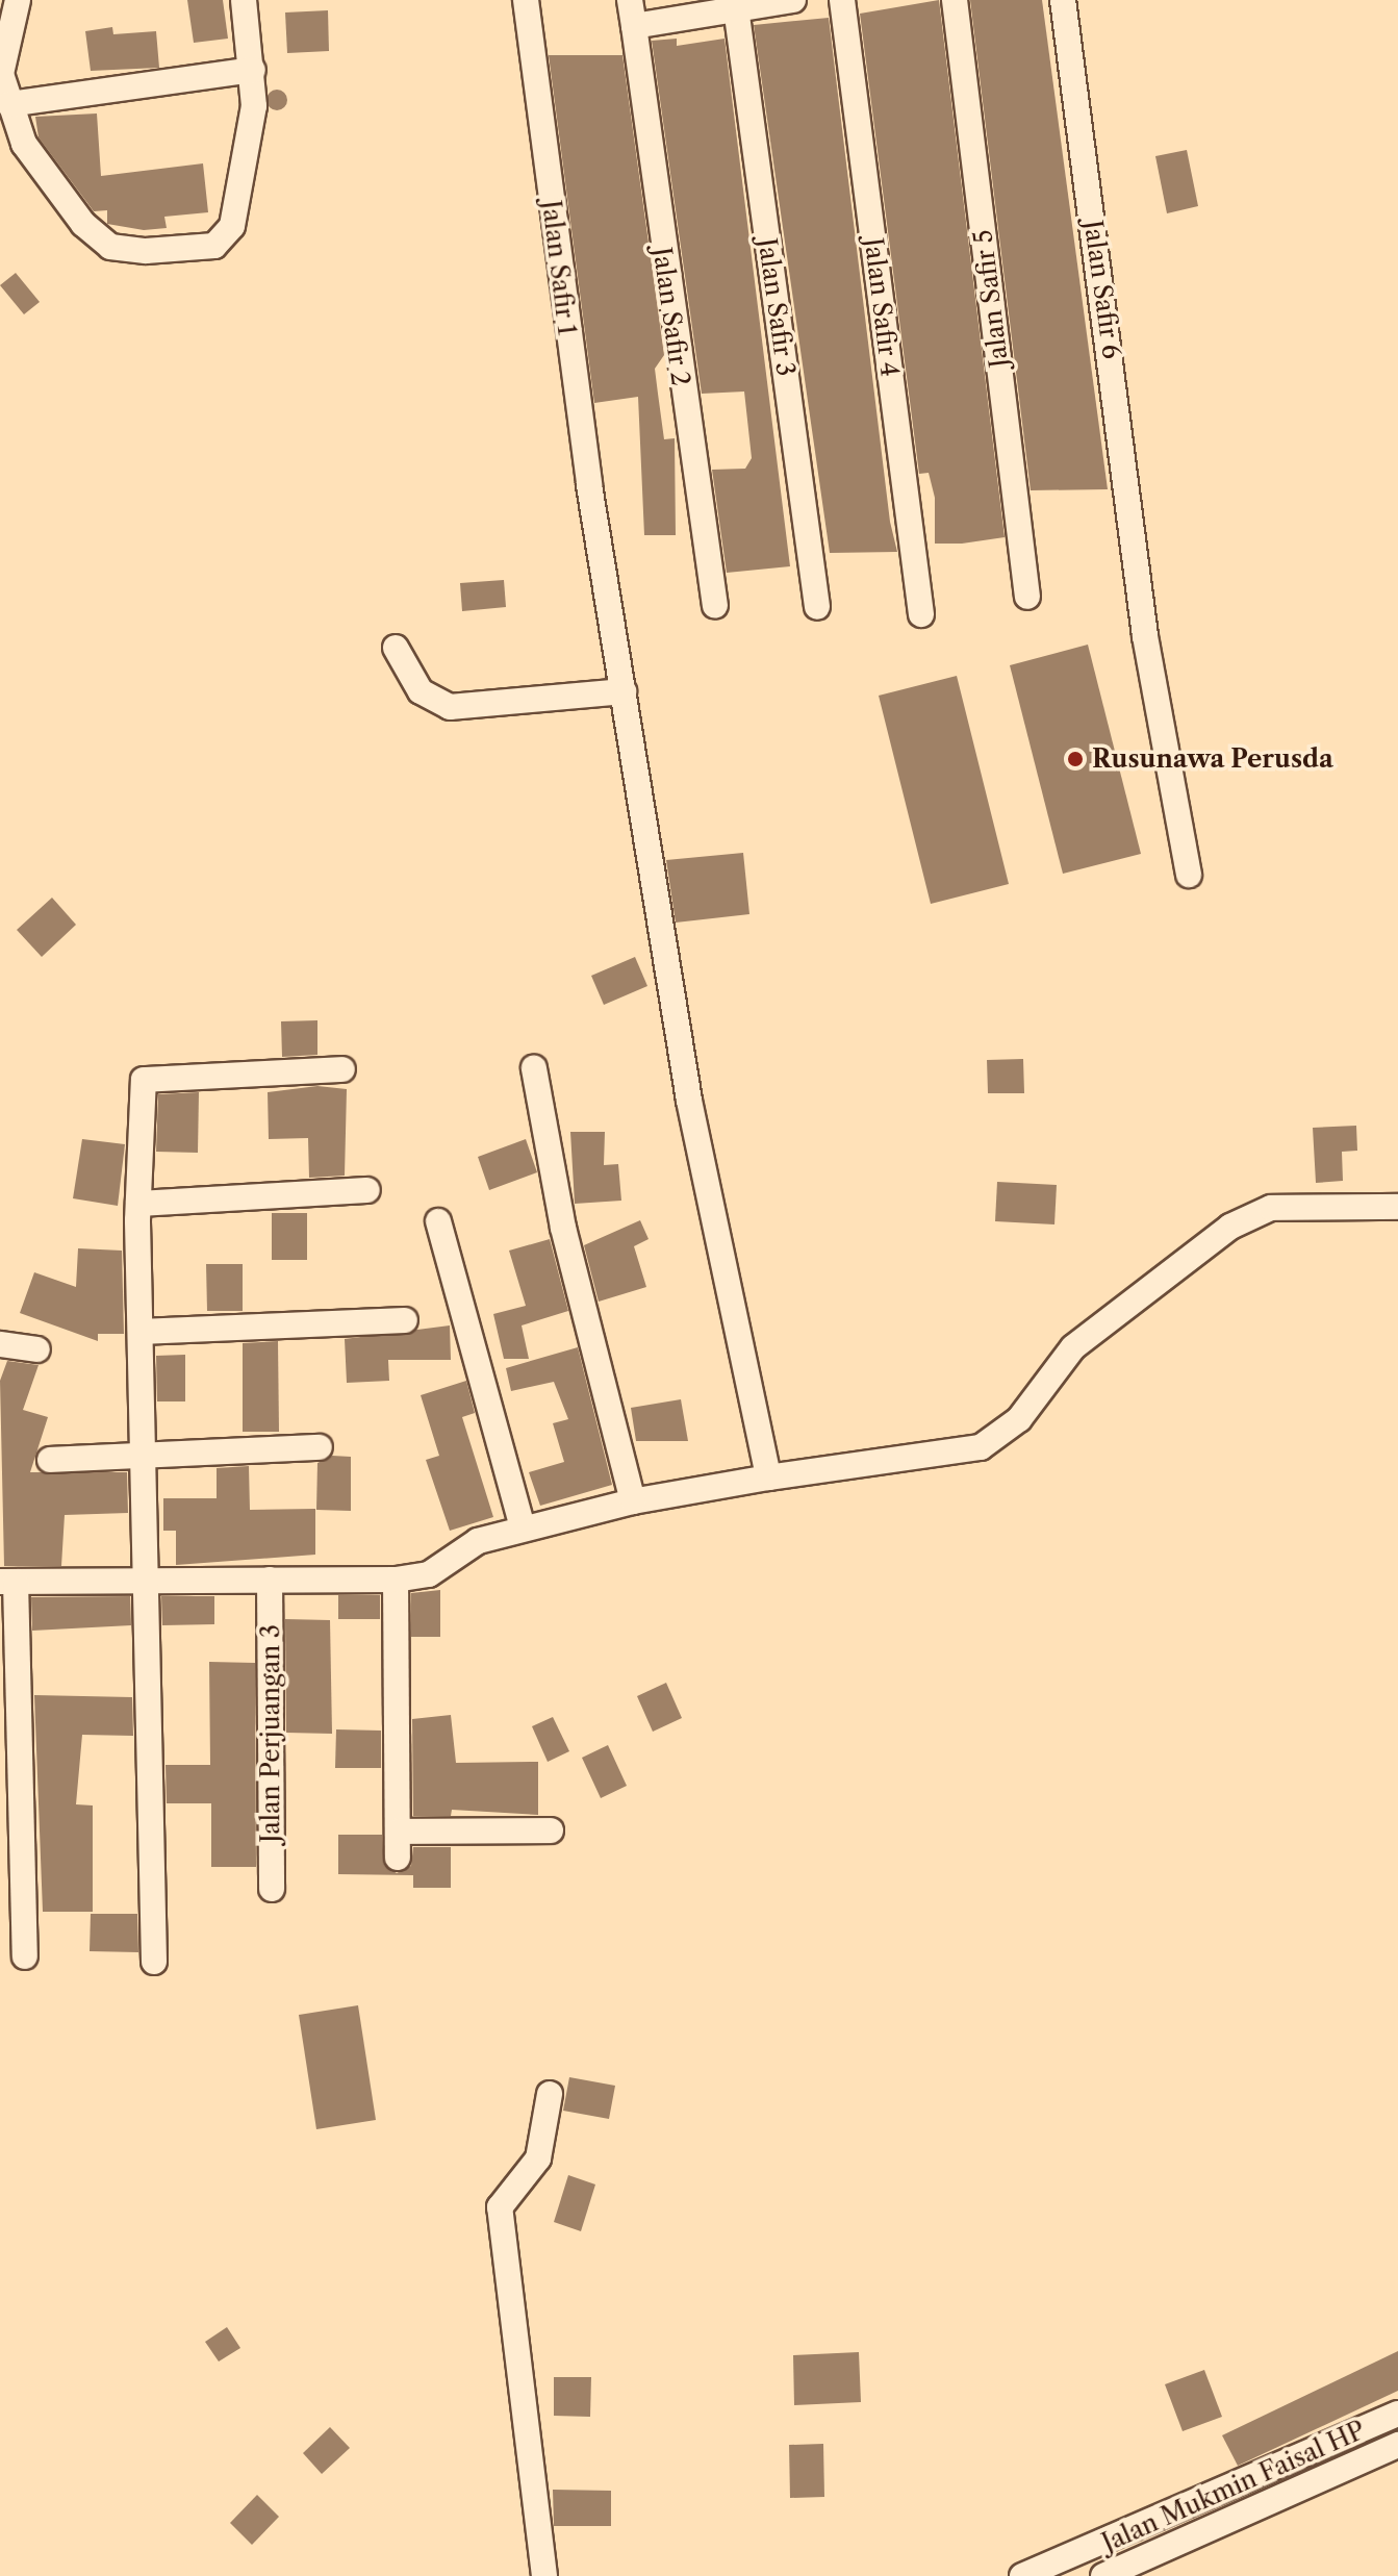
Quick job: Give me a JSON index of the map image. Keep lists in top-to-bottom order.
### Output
{
  "streets": {
    "street": [
      "Jalan Safir 1",
      "Jalan Safir 6",
      "Jalan Safir 5",
      "Jalan Safir 3",
      "Jalan Safir 4",
      "Jalan Safir 2",
      "Jalan Perjuangan 3",
      "Jalan Mukmin Faisal HP"
    ]
  },
  "places": ["Rusunawa Perusda"]
}
